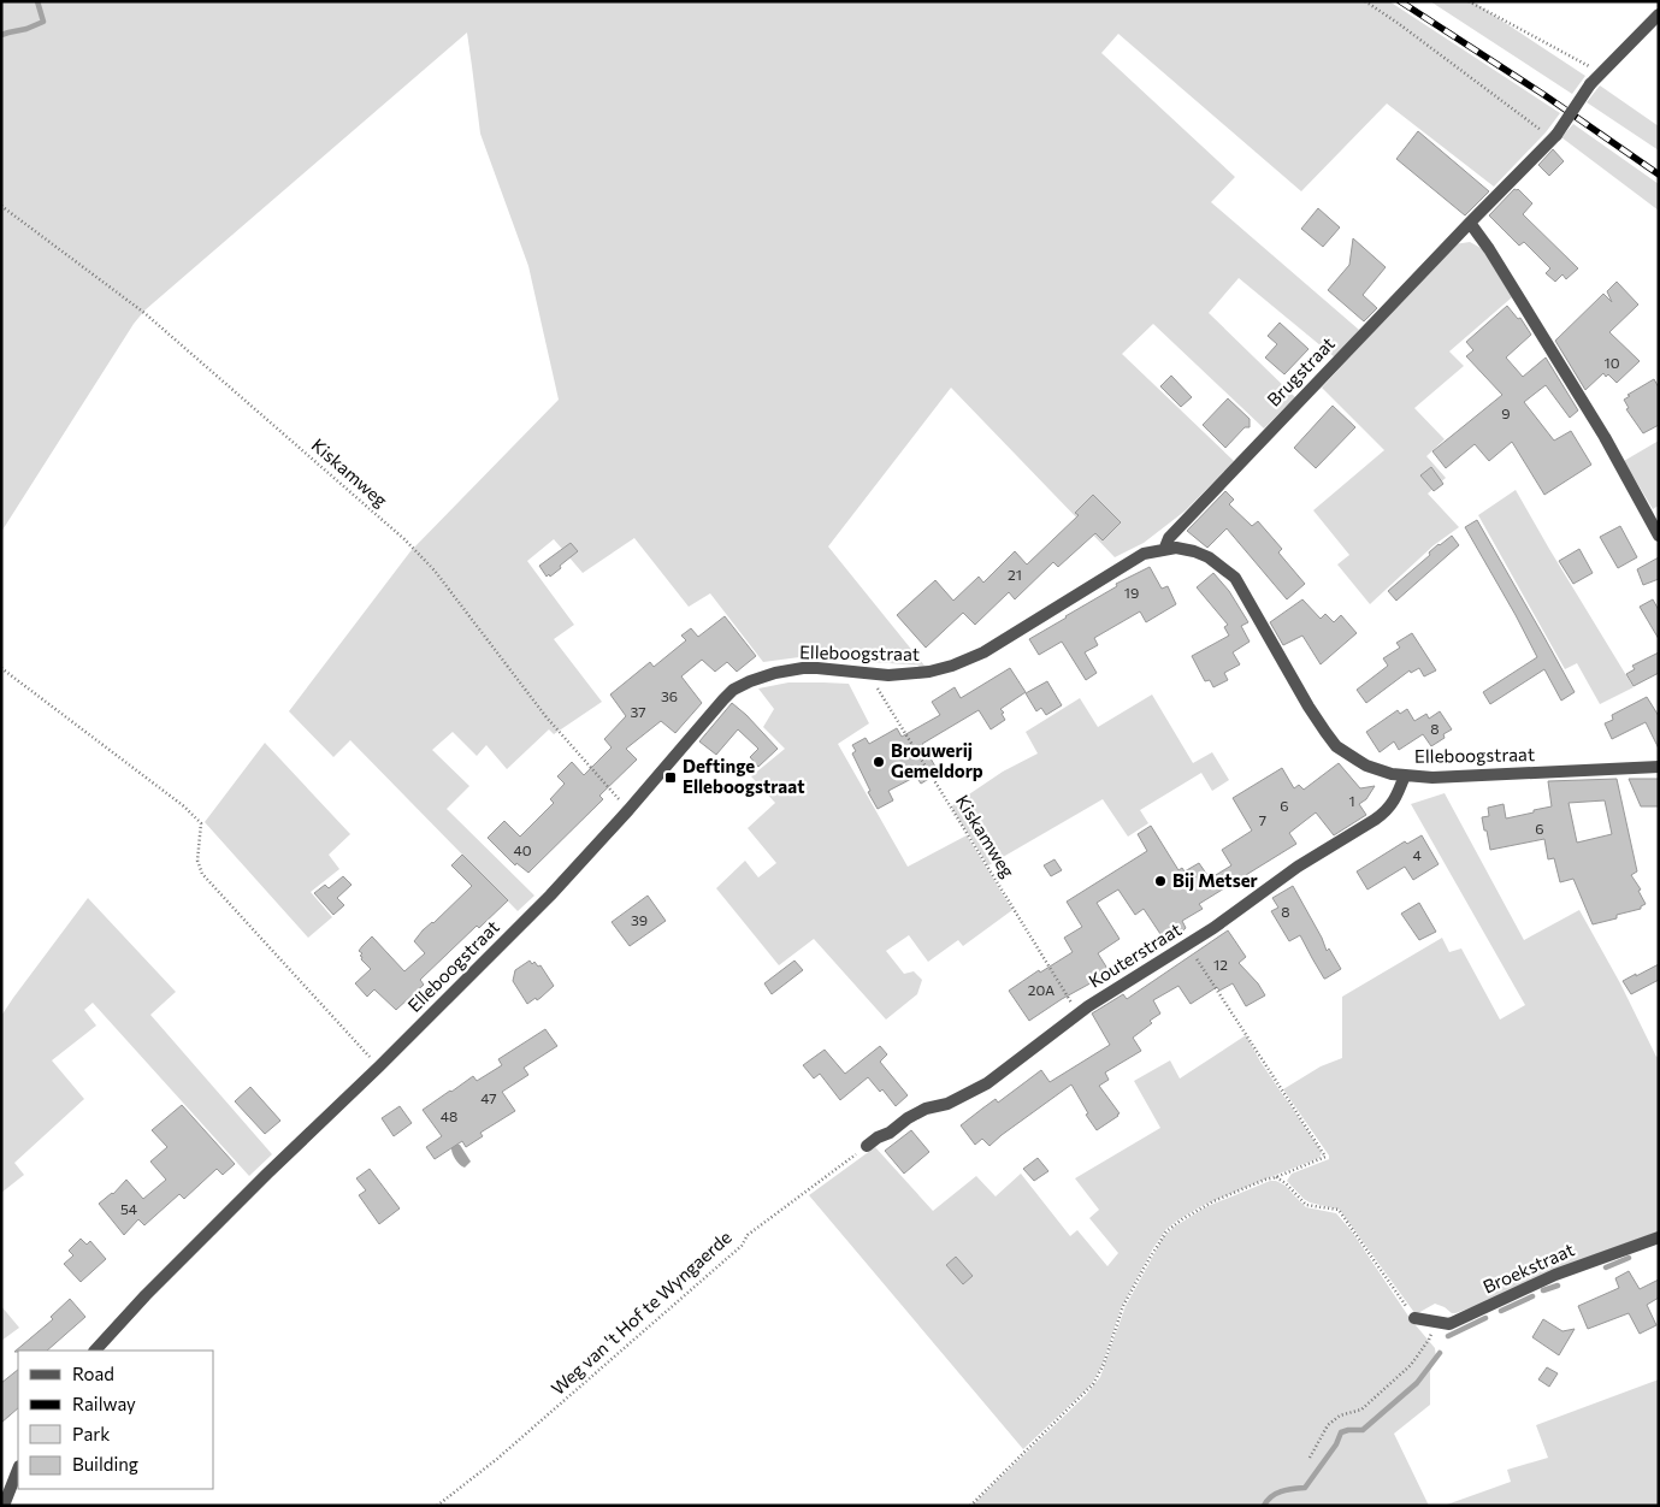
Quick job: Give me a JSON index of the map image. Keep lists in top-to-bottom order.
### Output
{
  "streets": {
    "street": [
      "Brugstraat",
      "Elleboogstraat",
      "Kouterstraat",
      "Broekstraat"
    ],
    "path": ["Kiskamweg", "Weg van 't Hof te Wyngaerde"]
  },
  "crossings": [
    ["Brugstraat", "Elleboogstraat"],
    ["Kiskamweg", "Elleboogstraat"],
    ["Kiskamweg", "Kouterstraat"],
    ["Elleboogstraat", "Kouterstraat"],
    ["Kouterstraat", "Weg van 't Hof te Wyngaerde"]
  ],
  "places": {
    "other": ["Brouwerij Gemeldorp", "Bij Metser"],
    "transit": ["Deftinge Elleboogstraat"]
  },
  "house_numbers": [
    "10",
    "9",
    "21",
    "19",
    "36",
    "37",
    "8",
    "1",
    "6",
    "7",
    "6",
    "40",
    "4",
    "8",
    "39",
    "12",
    "20A",
    "47",
    "48",
    "54"
  ],
  "legend": [
    "Road",
    "Railway",
    "Park",
    "Building"
  ]
}
